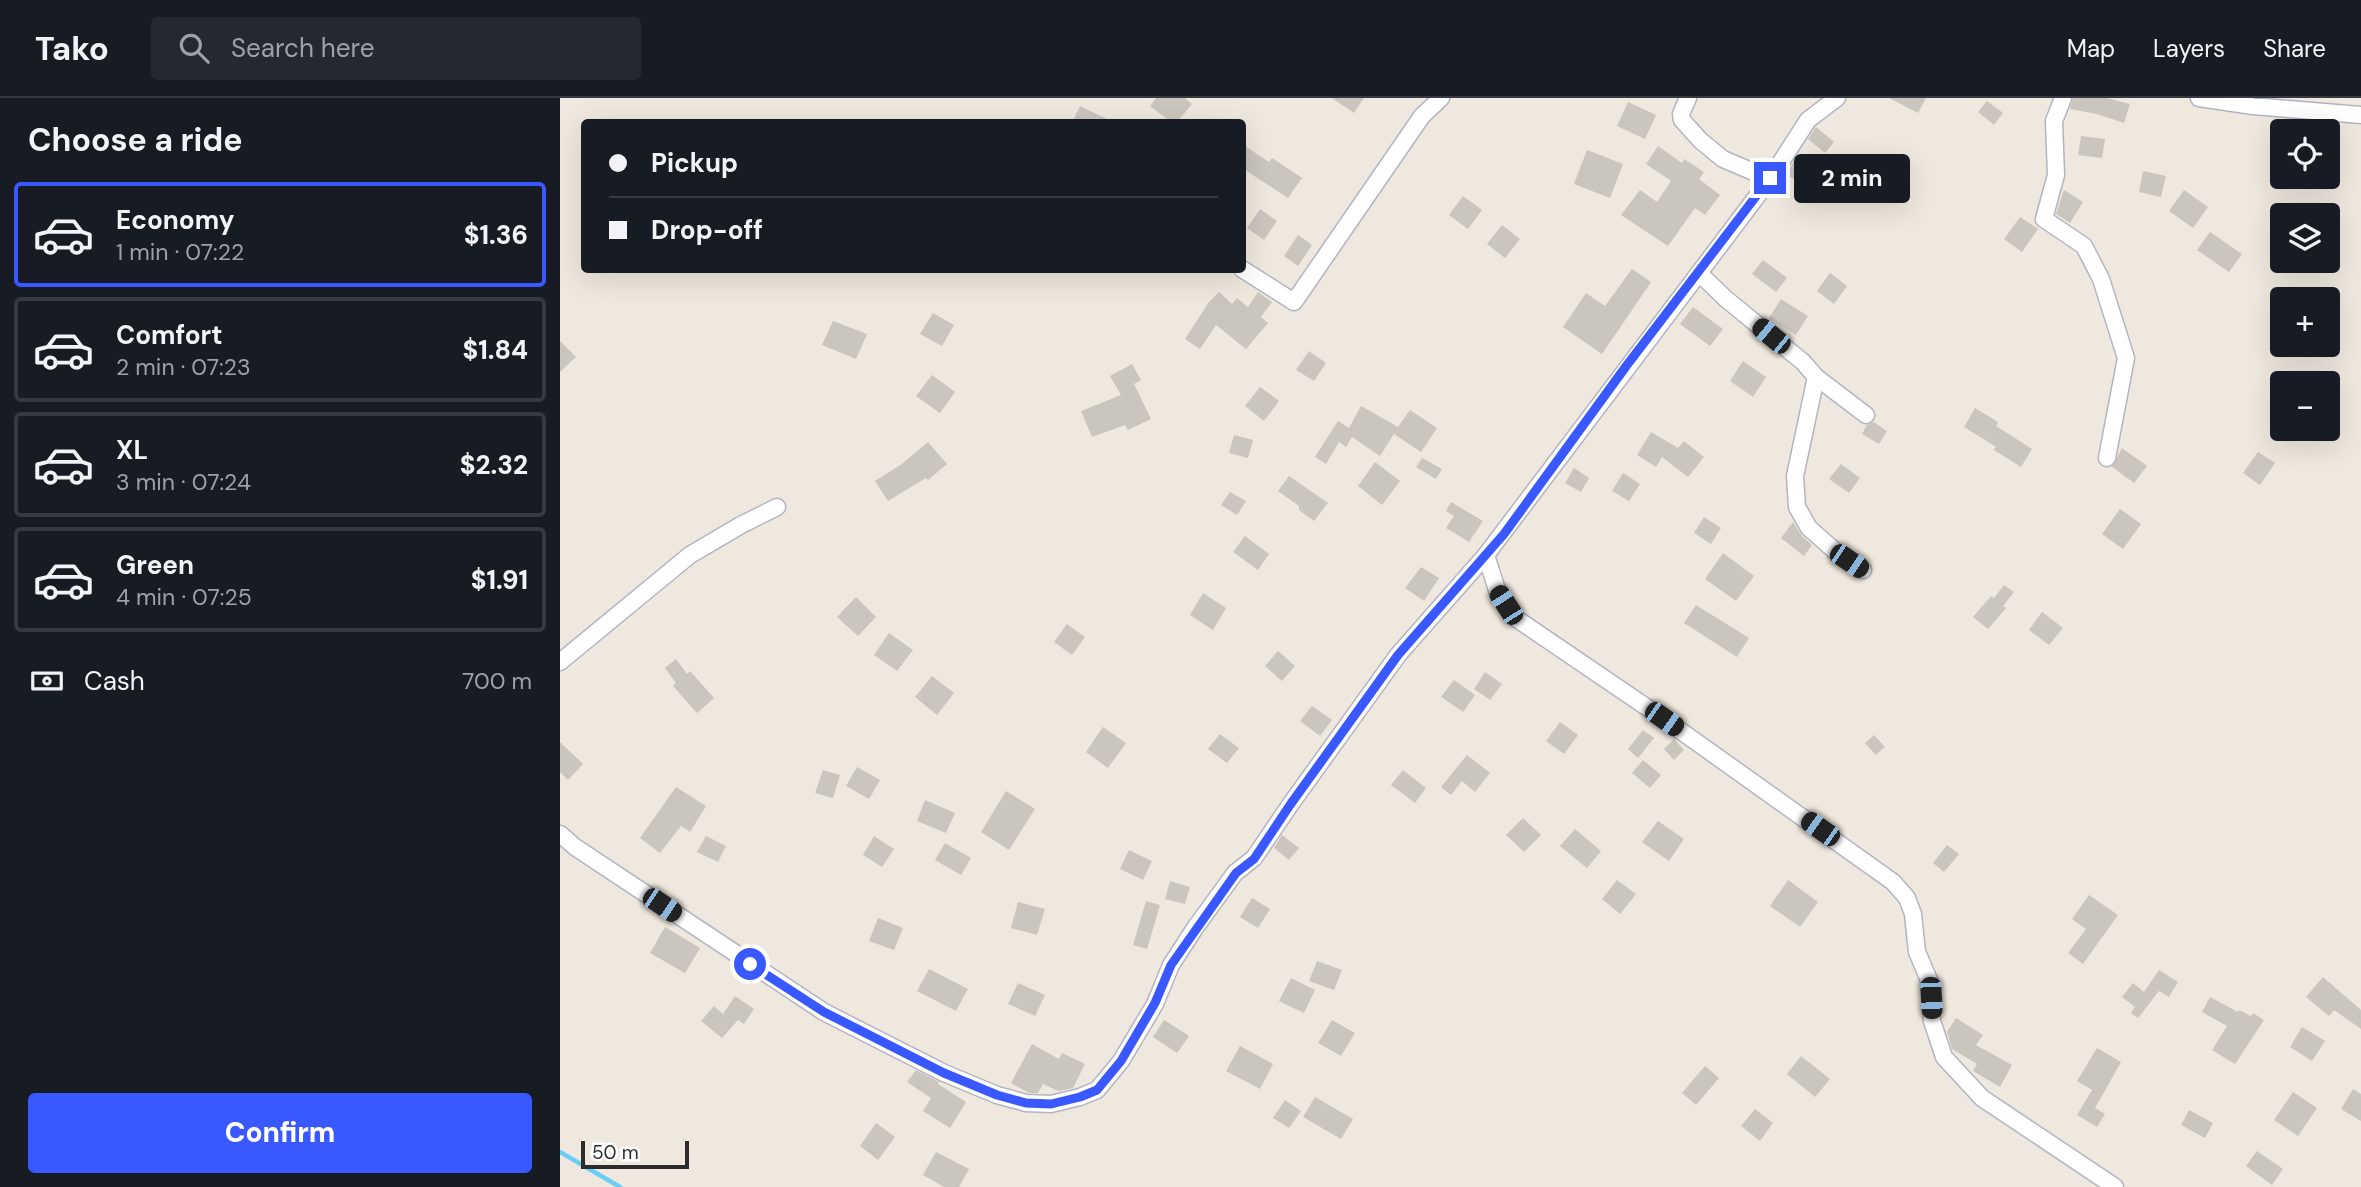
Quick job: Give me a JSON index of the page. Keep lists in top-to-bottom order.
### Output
{
  "scale_bar": "50 m",
  "page": {
    "header": "Tako",
    "search": "Search here",
    "nav": ["Map", "Layers", "Share"],
    "heading": "Choose a ride",
    "map_buttons": ["+", "−"],
    "banner": ["Pickup", "Drop-off"],
    "bubble": "2 min",
    "list": [
      {
        "name": "Economy",
        "note": "1 min · 07:22",
        "value": "$1.36"
      },
      {
        "name": "Comfort",
        "note": "2 min · 07:23",
        "value": "$1.84"
      },
      {
        "name": "XL",
        "note": "3 min · 07:24",
        "value": "$2.32"
      },
      {
        "name": "Green",
        "note": "4 min · 07:25",
        "value": "$1.91"
      }
    ],
    "pay": ["Cash", "700 m"],
    "buttons": "Confirm",
    "scale": "50 m"
  }
}
